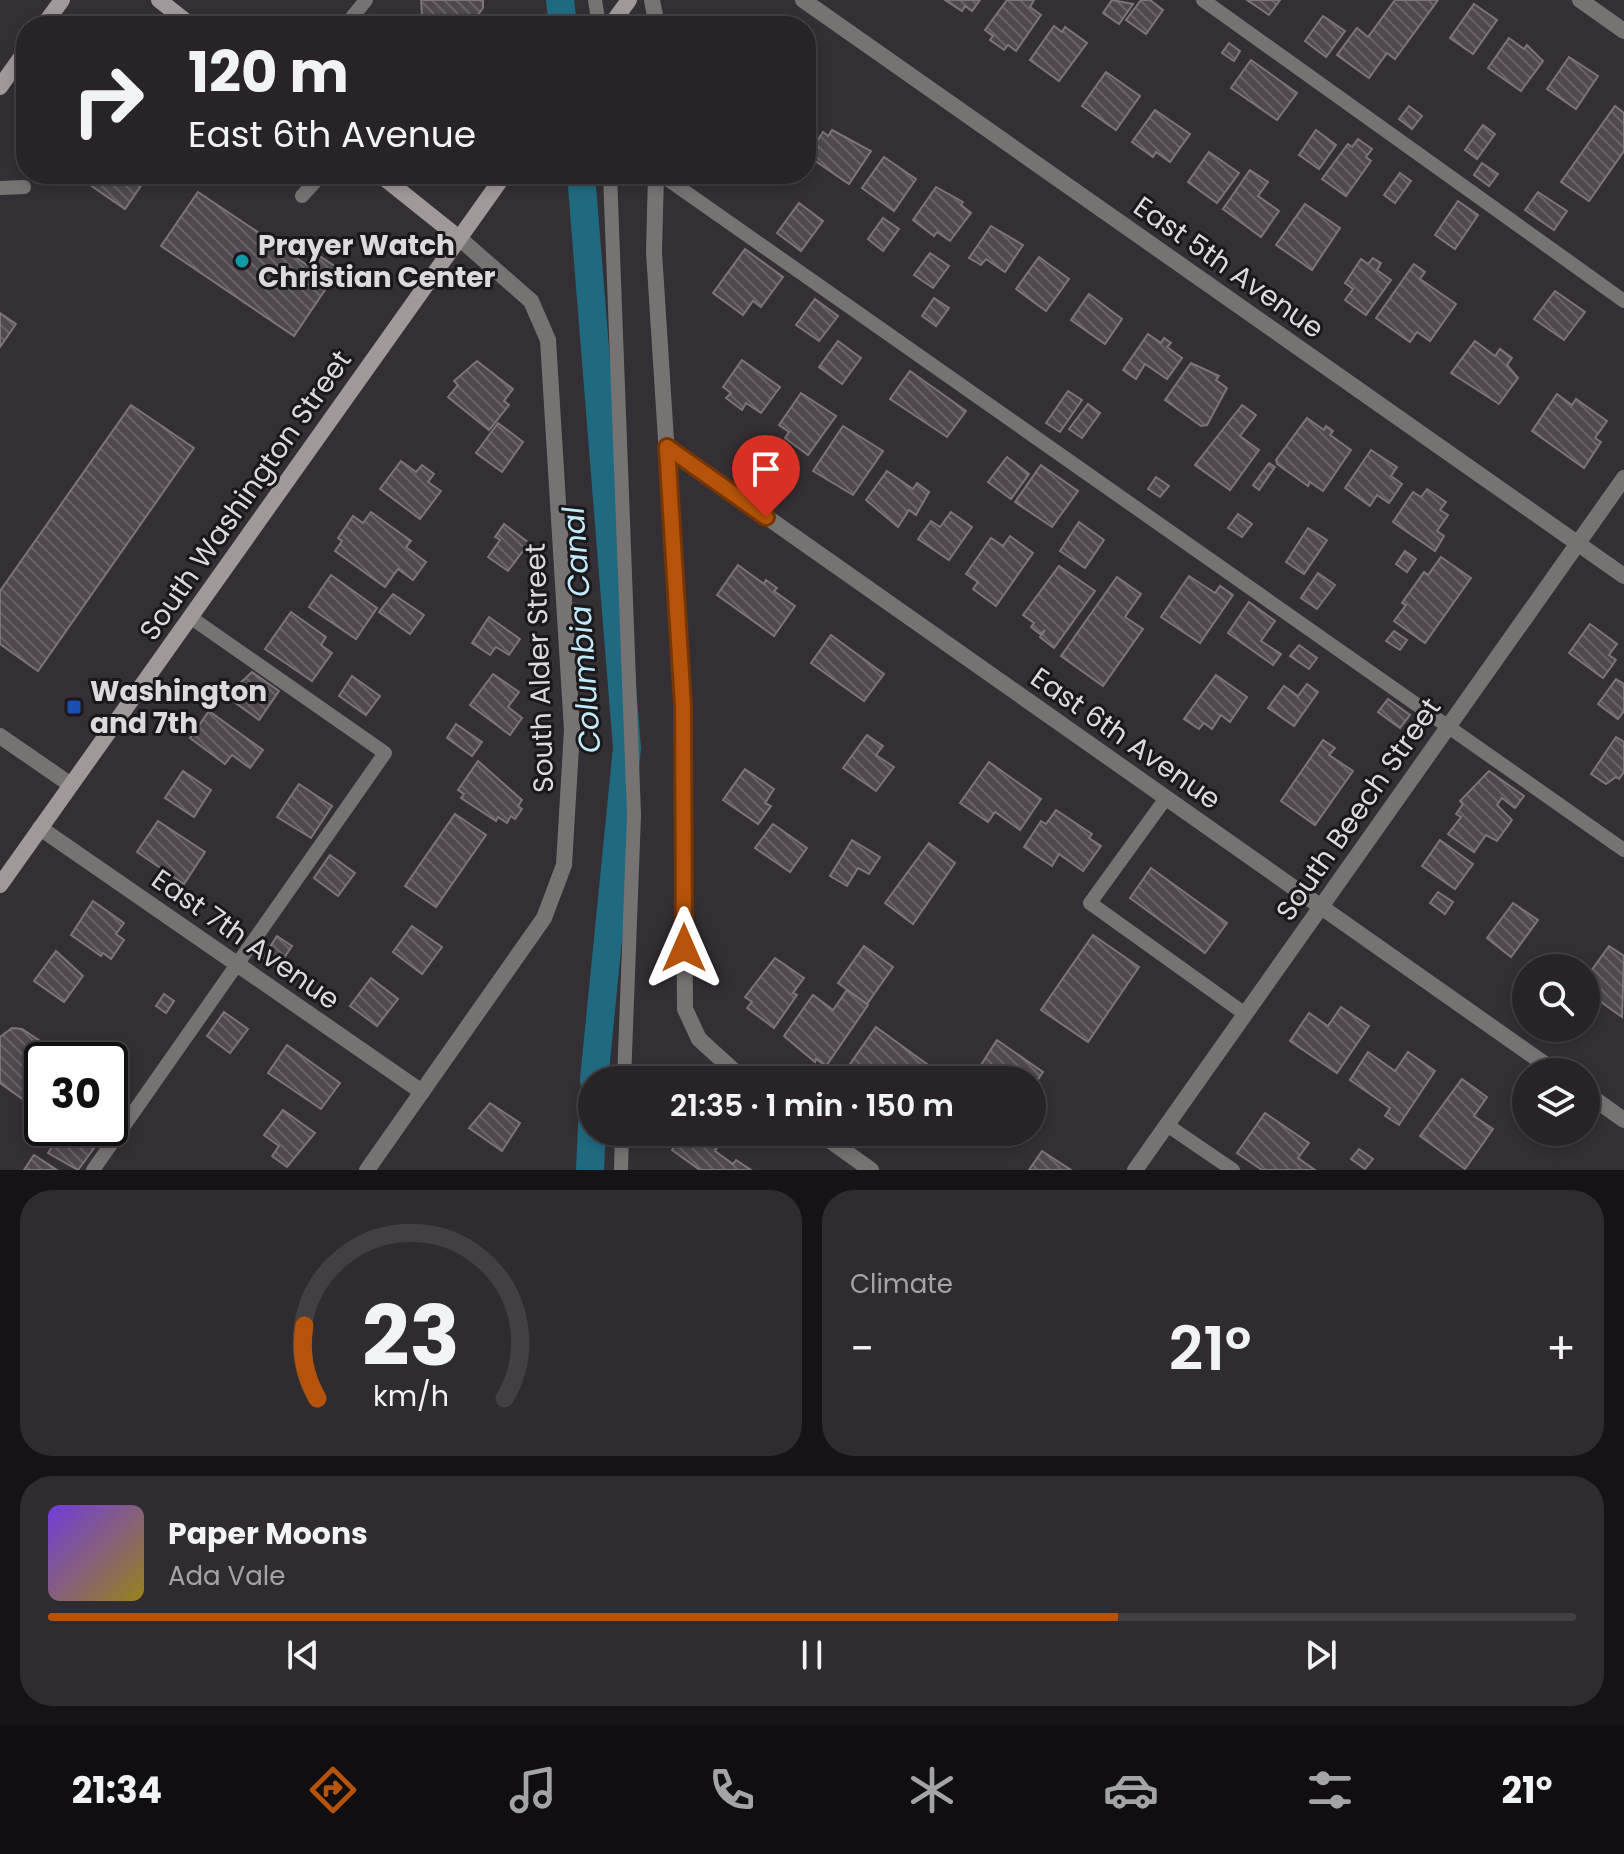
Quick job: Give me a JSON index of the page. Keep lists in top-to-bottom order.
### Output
{
  "streets": {
    "main road": ["South Washington Street"],
    "street": [
      "East 5th Avenue",
      "South Alder Street",
      "East 6th Avenue",
      "South Beech Street",
      "East 7th Avenue"
    ]
  },
  "crossings": [
    ["East 5th Avenue", "South Beech Street"],
    ["South Washington Street", "South Alder Street"],
    ["South Washington Street", "East 7th Avenue"],
    ["South Alder Street", "East 7th Avenue"],
    ["East 6th Avenue", "South Beech Street"]
  ],
  "water": ["Columbia Canal"],
  "places": {
    "other": ["Prayer Watch Christian Center"],
    "transit": ["Washington and 7th"]
  },
  "page": {
    "turn": ["120 m", "East 6th Avenue"],
    "limit": "30",
    "trip": "21:35 · 1 min · 150 m",
    "tile": "Climate",
    "heat": ["−", "21°", "+"],
    "song": ["Paper Moons", "Ada Vale"],
    "tabs": ["21:34", "21°"],
    "gauge": ["23", "km/h"]
  }
}
